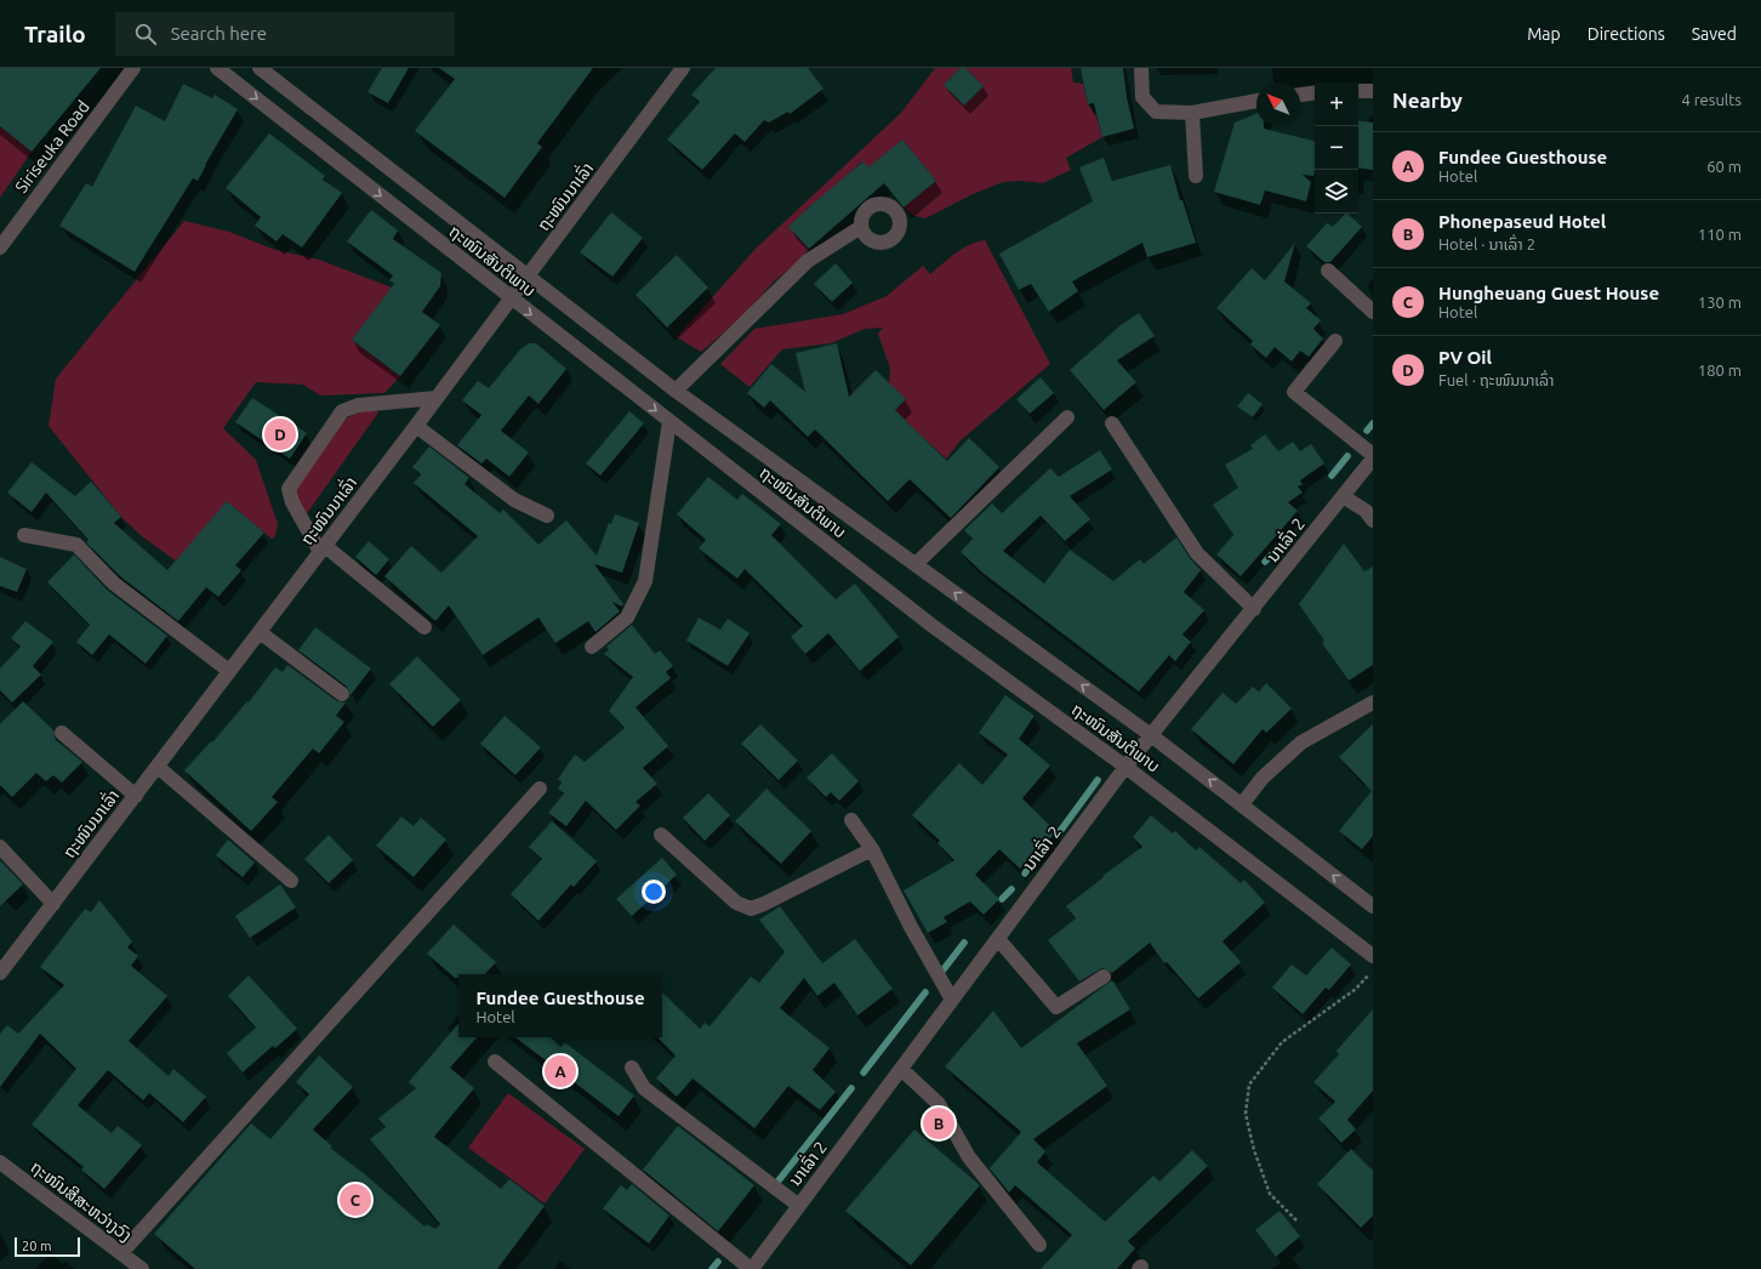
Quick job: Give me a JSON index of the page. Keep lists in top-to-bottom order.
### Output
{
  "streets": {
    "street": [
      "Siriseuka Road",
      "ຖະໜົນນາເລົ່າ",
      "ຖະໜົນສັນຕິພາບ",
      "ນາເລົ່າ 2",
      "ຖະໜົນສີສະຫວ່າງວົງ"
    ]
  },
  "crossings": [
    ["ຖະໜົນນາເລົ່າ", "ຖະໜົນສັນຕິພາບ"],
    ["ຖະໜົນສັນຕິພາບ", "ນາເລົ່າ 2"]
  ],
  "scale_bar": "20 m",
  "north": "top left",
  "page": {
    "header": "Trailo",
    "search": "Search here",
    "nav": ["Map", "Directions", "Saved"],
    "heading": ["Nearby", "4 results"],
    "map_buttons": ["+", "−"],
    "list": [
      {
        "mark": "A",
        "name": "Fundee Guesthouse",
        "note": "Hotel",
        "value": "60 m"
      },
      {
        "mark": "B",
        "name": "Phonepaseud Hotel",
        "note": "Hotel · ນາເລົ່າ 2",
        "value": "110 m"
      },
      {
        "mark": "C",
        "name": "Hungheuang Guest House",
        "note": "Hotel",
        "value": "130 m"
      },
      {
        "mark": "D",
        "name": "PV Oil",
        "note": "Fuel · ຖະໜົນນາເລົ່າ",
        "value": "180 m"
      }
    ],
    "pins": [
      "D",
      "A",
      "B",
      "C"
    ],
    "popup": ["Fundee Guesthouse", "Hotel"],
    "scale": "20 m"
  }
}
